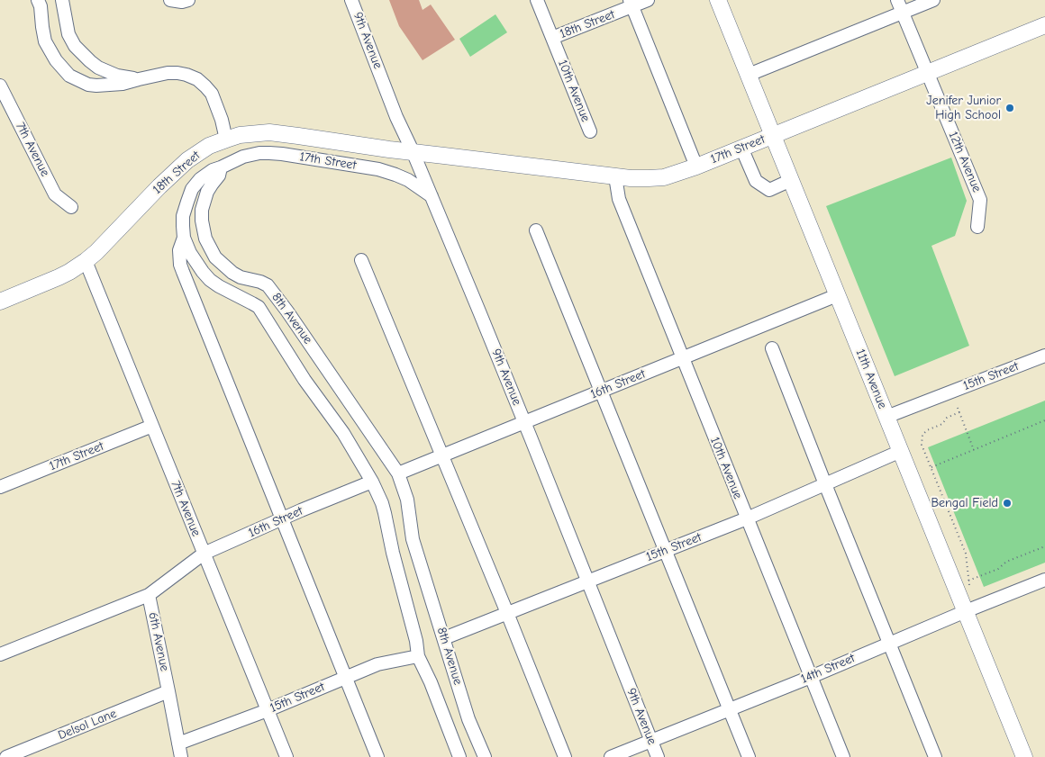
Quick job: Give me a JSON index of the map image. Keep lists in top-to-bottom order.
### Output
{
  "streets": {
    "main road": ["18th Street", "17th Street", "11th Avenue"],
    "street": [
      "9th Avenue",
      "10th Avenue",
      "7th Avenue",
      "12th Avenue",
      "8th Avenue",
      "15th Street",
      "16th Street",
      "6th Avenue",
      "14th Street",
      "Delsol Lane"
    ]
  },
  "crossings": [
    ["18th Street", "9th Avenue"],
    ["18th Street", "10th Avenue"],
    ["18th Street", "7th Avenue"],
    ["18th Street", "17th Street"],
    ["9th Avenue", "17th Street"],
    ["9th Avenue", "15th Street"],
    ["9th Avenue", "16th Street"],
    ["9th Avenue", "14th Street"],
    ["10th Avenue", "17th Street"],
    ["10th Avenue", "15th Street"],
    ["10th Avenue", "16th Street"],
    ["10th Avenue", "14th Street"],
    ["7th Avenue", "17th Street"],
    ["7th Avenue", "15th Street"],
    ["7th Avenue", "16th Street"],
    ["7th Avenue", "6th Avenue"],
    ["17th Street", "12th Avenue"],
    ["17th Street", "8th Avenue"],
    ["17th Street", "11th Avenue"],
    ["8th Avenue", "15th Street"],
    ["8th Avenue", "16th Street"],
    ["15th Street", "11th Avenue"],
    ["15th Street", "6th Avenue"],
    ["11th Avenue", "16th Street"],
    ["11th Avenue", "14th Street"],
    ["16th Street", "6th Avenue"],
    ["6th Avenue", "Delsol Lane"]
  ],
  "places": ["Jenifer Junior High School", "Bengal Field"]
}
